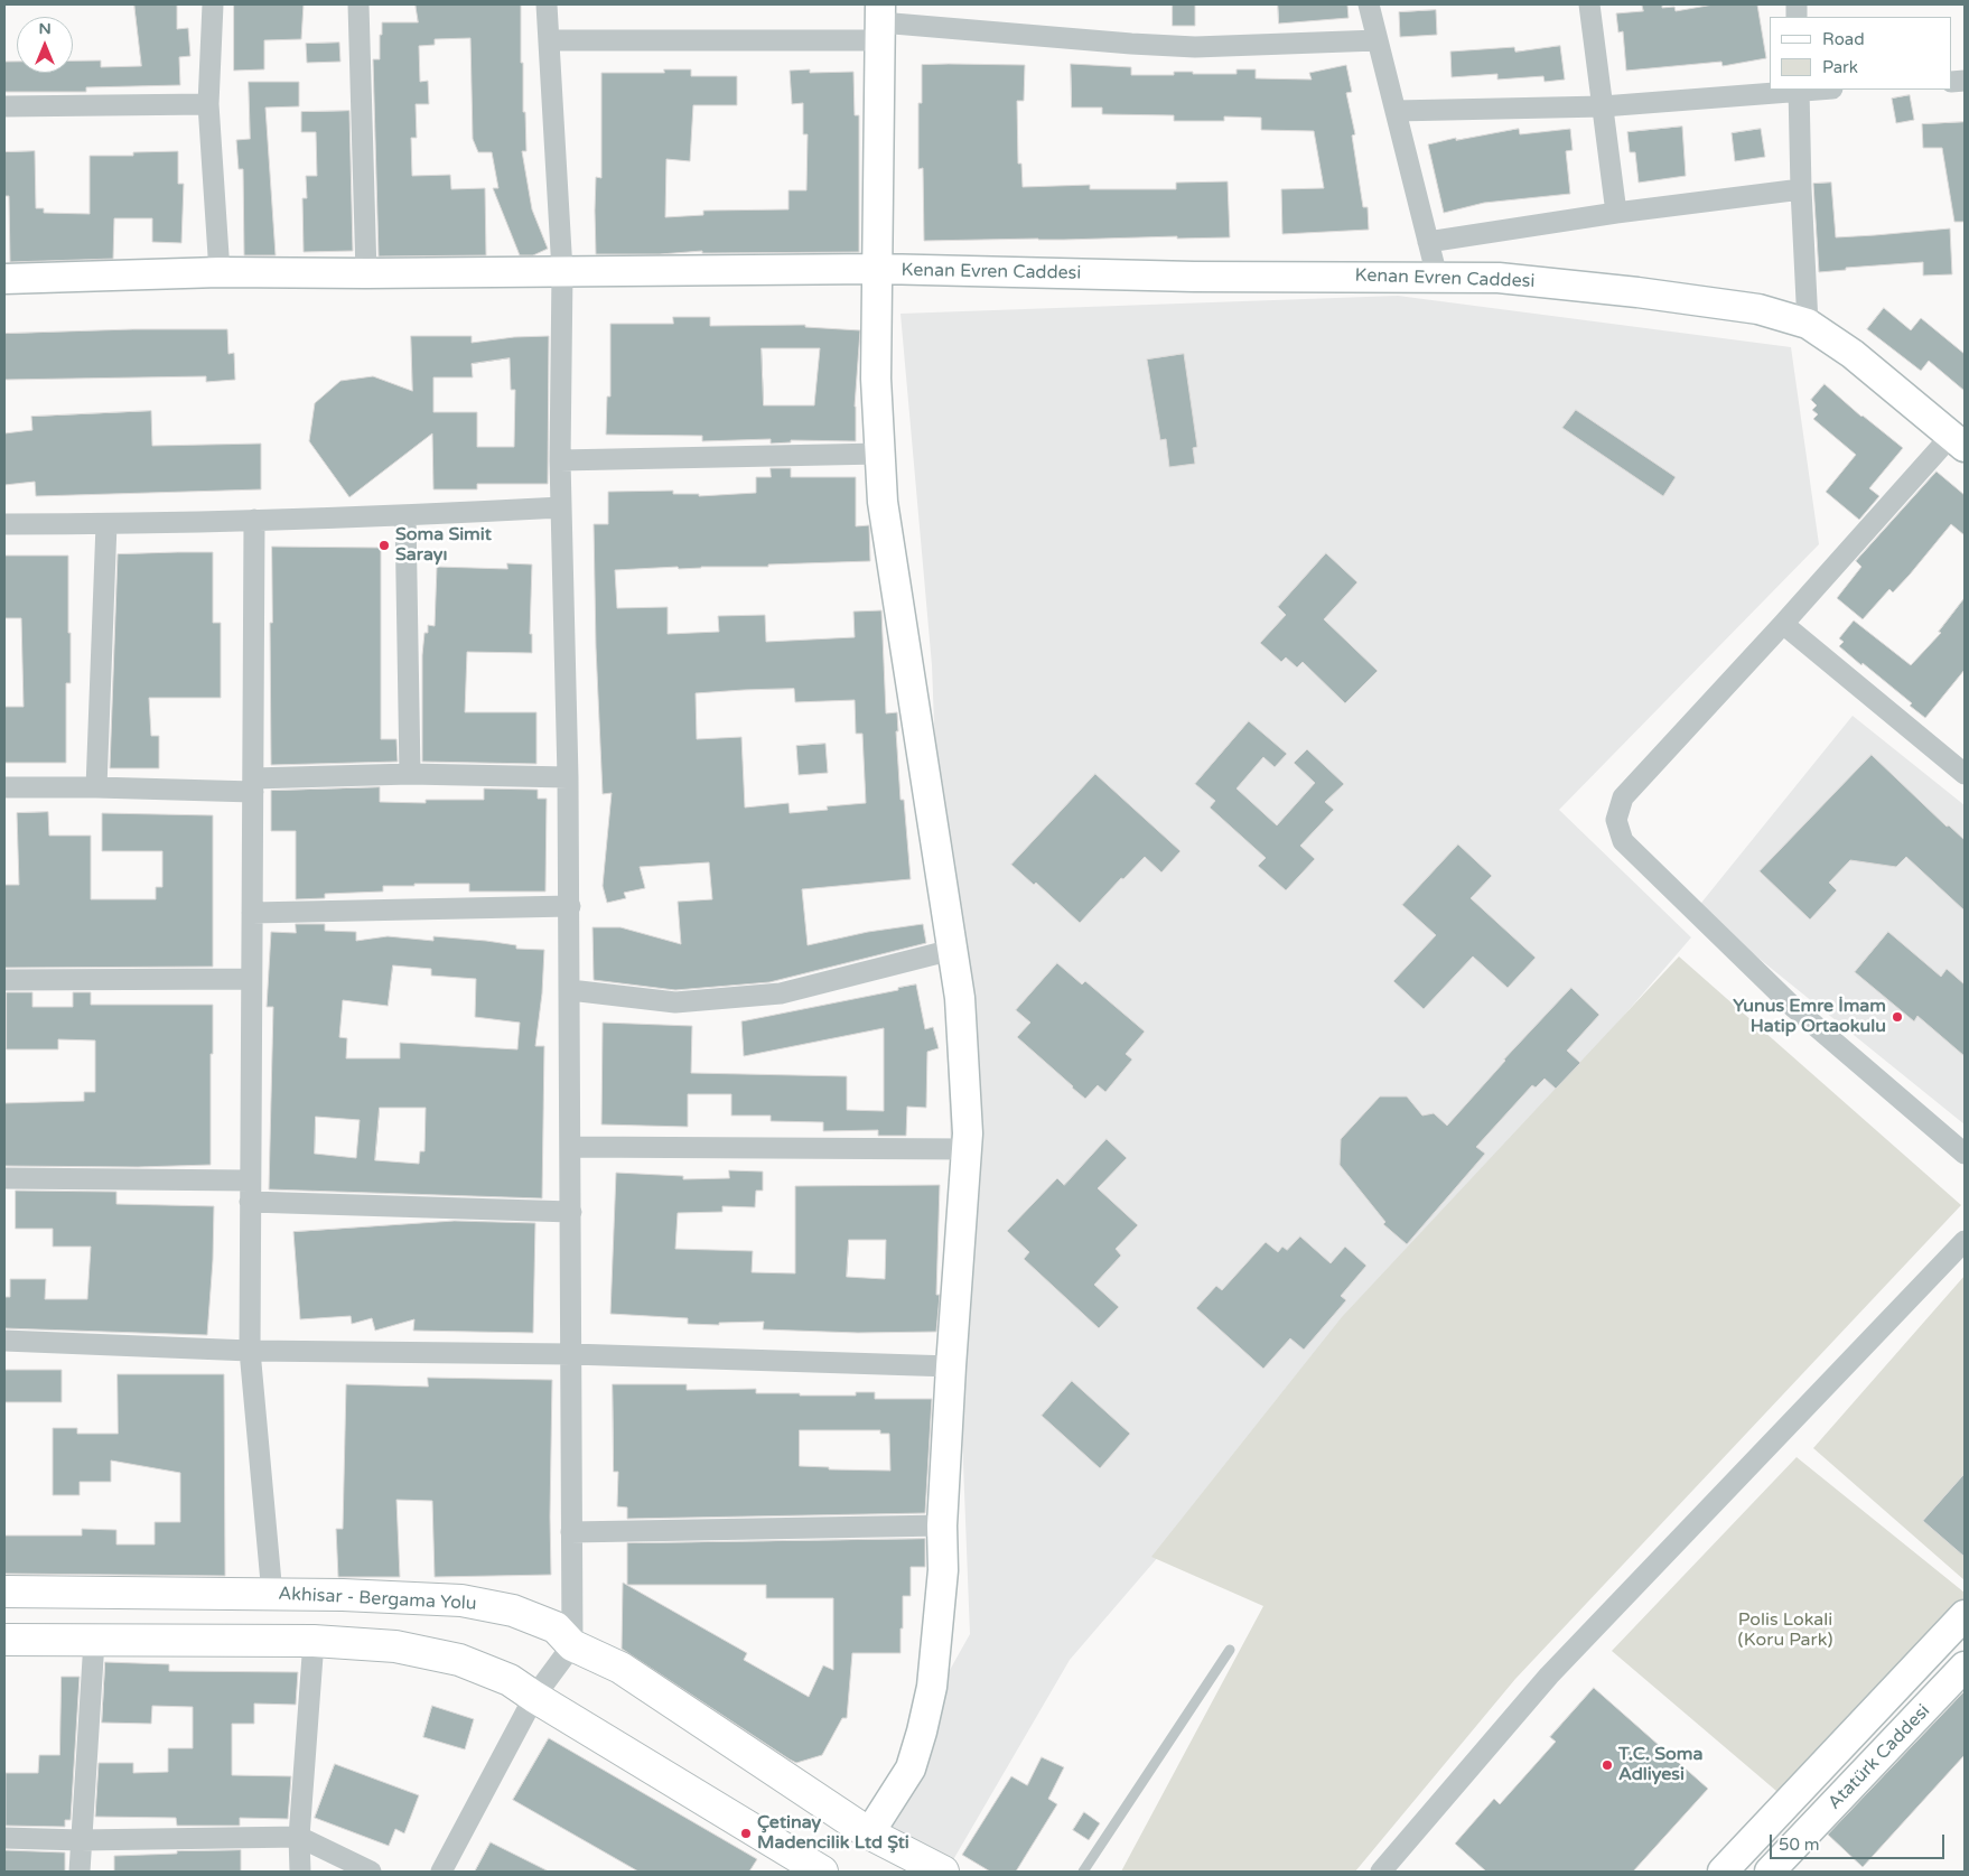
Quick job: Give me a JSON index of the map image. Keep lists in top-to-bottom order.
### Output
{
  "streets": {
    "main road": ["Akhisar - Bergama Yolu"],
    "street": ["Kenan Evren Caddesi", "Atatürk Caddesi"]
  },
  "parks": ["Polis Lokali (Koru Park)"],
  "places": [
    "Soma Simit Sarayı",
    "Yunus Emre İmam Hatip Ortaokulu",
    "T.C. Soma Adliyesi",
    "Çetinay Madencilik Ltd Şti"
  ],
  "legend": ["Road", "Park"],
  "scale_bar": "50 m",
  "north": "top"
}
